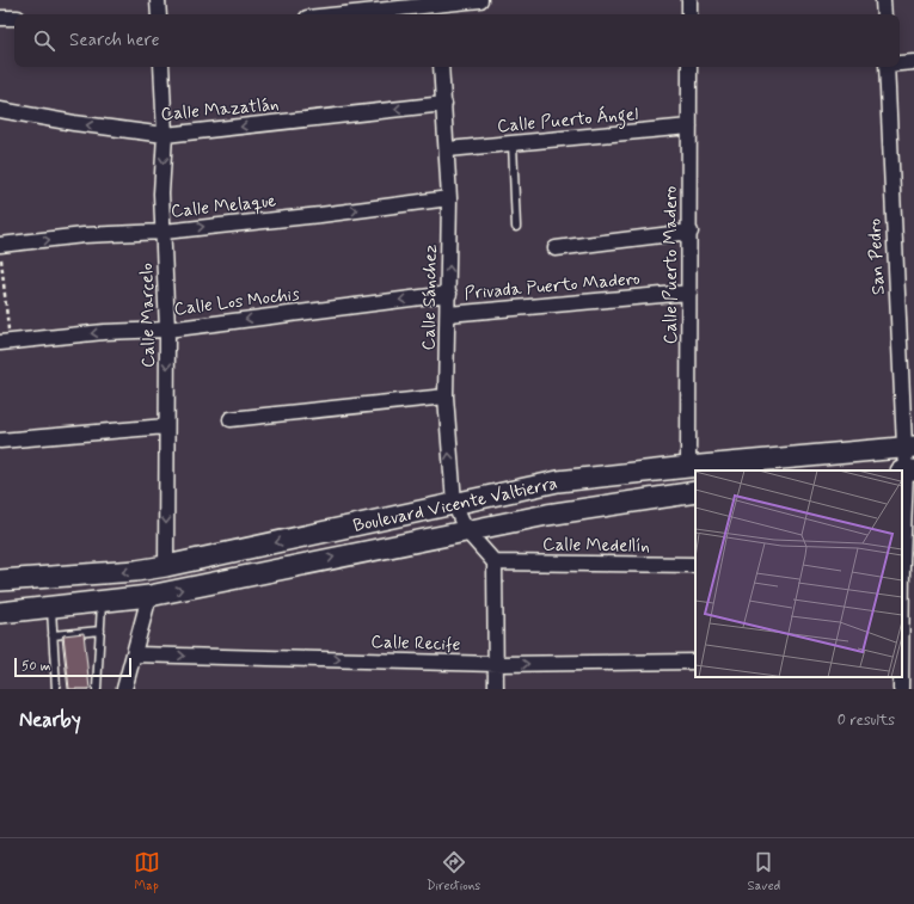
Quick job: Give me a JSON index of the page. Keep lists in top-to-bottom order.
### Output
{
  "streets": {
    "main road": ["Boulevard Vicente Valtierra"],
    "street": [
      "Calle Mazatlán",
      "Calle Puerto Ángel",
      "Calle Melaque",
      "San Pedro",
      "Calle Puerto Madero",
      "Privada Puerto Madero",
      "Calle Sánchez",
      "Calle Los Mochis",
      "Calle Marcelo",
      "Calle Medellín",
      "Calle Recife"
    ]
  },
  "crossings": [
    ["Calle Mazatlán", "Calle Sánchez"],
    ["Calle Mazatlán", "Calle Marcelo"],
    ["Calle Puerto Ángel", "Calle Puerto Madero"],
    ["Calle Puerto Ángel", "Calle Sánchez"],
    ["Calle Melaque", "Calle Sánchez"],
    ["Calle Melaque", "Calle Marcelo"],
    ["San Pedro", "Boulevard Vicente Valtierra"],
    ["Calle Puerto Madero", "Privada Puerto Madero"],
    ["Calle Puerto Madero", "Boulevard Vicente Valtierra"],
    ["Privada Puerto Madero", "Calle Sánchez"],
    ["Calle Sánchez", "Calle Los Mochis"],
    ["Calle Sánchez", "Boulevard Vicente Valtierra"],
    ["Calle Sánchez", "Calle Medellín"],
    ["Calle Los Mochis", "Calle Marcelo"],
    ["Calle Marcelo", "Boulevard Vicente Valtierra"]
  ],
  "one_way": [
    "Calle Mazatlán",
    "Calle Melaque",
    "Calle Sánchez",
    "Calle Marcelo",
    "Calle Recife"
  ],
  "scale_bar": "50 m",
  "page": {
    "search": "Search here",
    "scale": "50 m",
    "heading": ["Nearby", "0 results"],
    "nav": ["Map", "Directions", "Saved"]
  }
}
